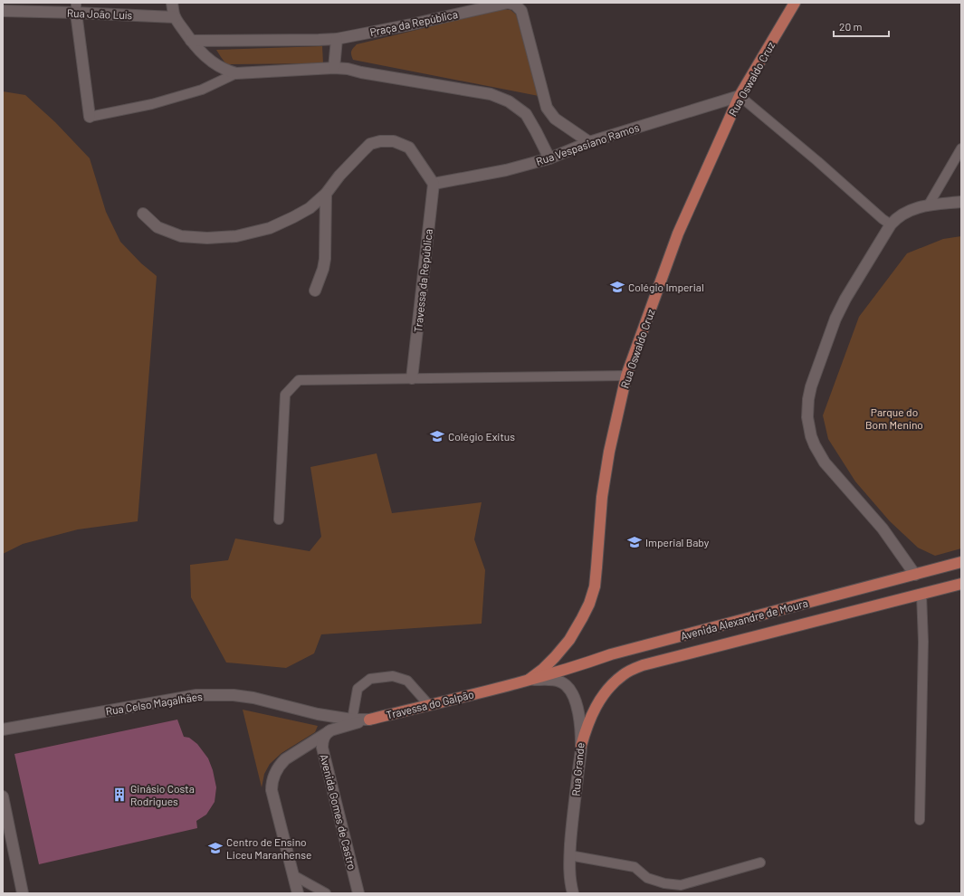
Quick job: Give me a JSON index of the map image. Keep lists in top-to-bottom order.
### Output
{
  "streets": {
    "main road": ["Rua Oswaldo Cruz", "Avenida Alexandre de Moura", "Travessa do Galpão"],
    "street": [
      "Rua João Luís",
      "Praça da República",
      "Rua Vespasiano Ramos",
      "Travessa da República",
      "Rua Celso Magalhães",
      "Rua Grande",
      "Avenida Gomes de Castro"
    ]
  },
  "crossings": [
    ["Praça da República", "Rua Vespasiano Ramos"],
    ["Rua Oswaldo Cruz", "Rua Vespasiano Ramos"],
    ["Rua Oswaldo Cruz", "Avenida Alexandre de Moura"],
    ["Rua Oswaldo Cruz", "Travessa do Galpão"],
    ["Rua Oswaldo Cruz", "Rua Grande"],
    ["Rua Vespasiano Ramos", "Travessa da República"],
    ["Avenida Alexandre de Moura", "Travessa do Galpão"],
    ["Avenida Alexandre de Moura", "Rua Grande"],
    ["Rua Celso Magalhães", "Travessa do Galpão"],
    ["Travessa do Galpão", "Rua Grande"],
    ["Travessa do Galpão", "Avenida Gomes de Castro"]
  ],
  "parks": ["Parque do Bom Menino"],
  "places": {
    "school or university": [
      "Colégio Imperial",
      "Colégio Exitus",
      "Imperial Baby",
      "Centro de Ensino Liceu Maranhense"
    ],
    "building": ["Ginásio Costa Rodrigues"]
  },
  "scale_bar": "20 m"
}
